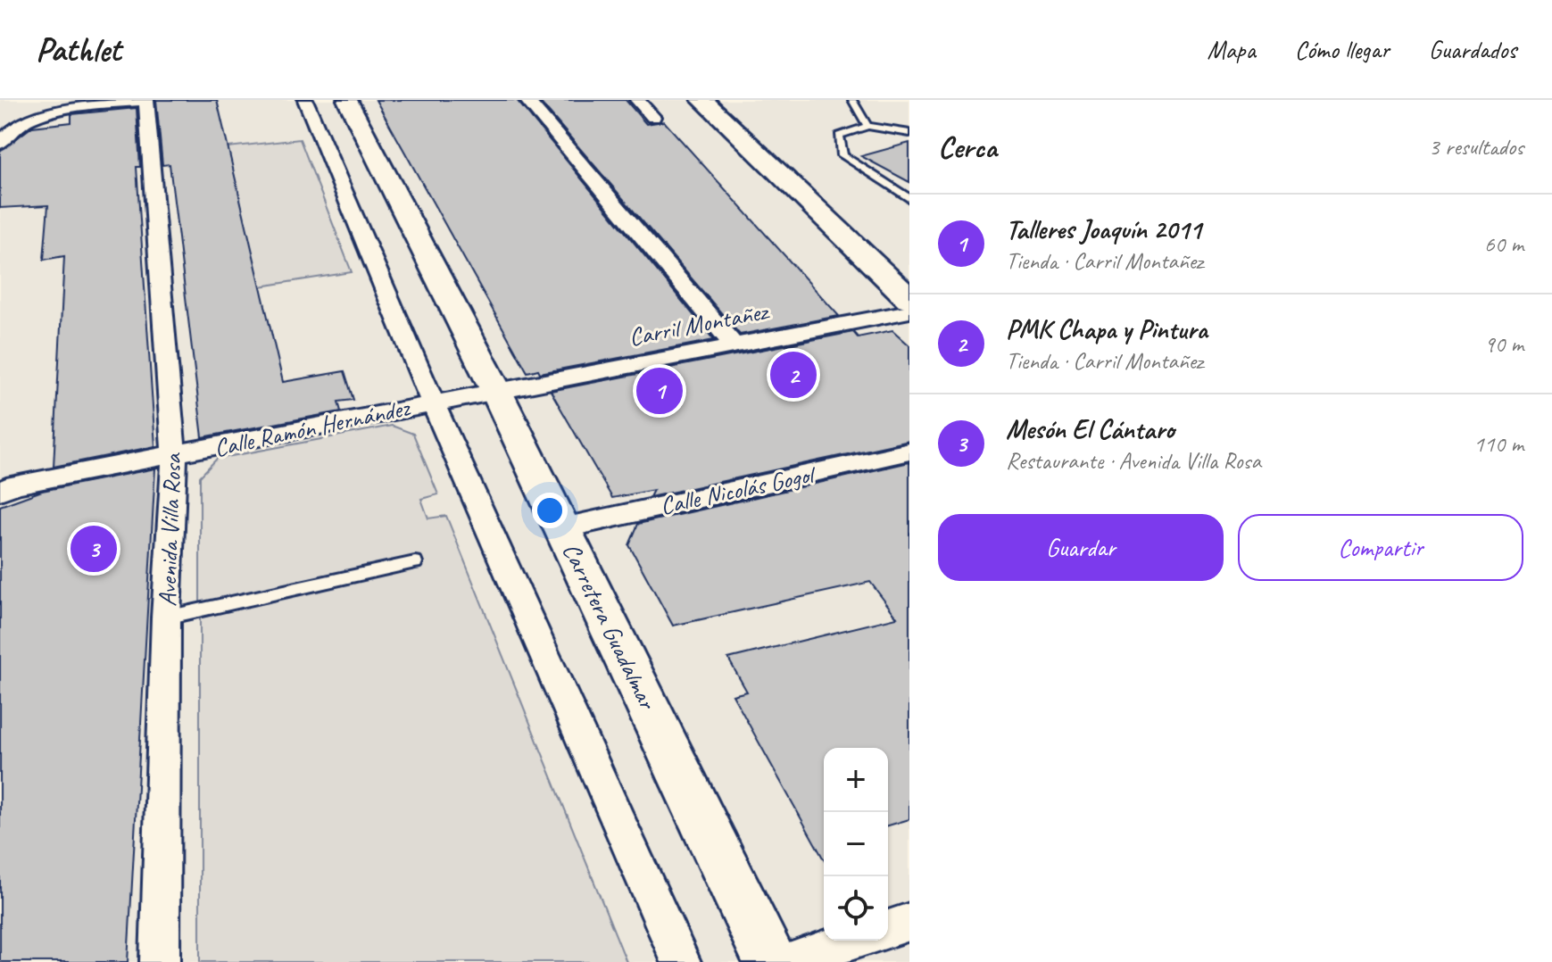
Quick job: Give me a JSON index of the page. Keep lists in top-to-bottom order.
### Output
{
  "streets": {
    "street": [
      "Carril Montañez",
      "Calle Ramón Hernández",
      "Calle Nicolás Gogol",
      "Avenida Villa Rosa",
      "Carretera Guadalmar"
    ]
  },
  "crossings": [
    ["Carril Montañez", "Calle Ramón Hernández"],
    ["Carril Montañez", "Carretera Guadalmar"],
    ["Calle Ramón Hernández", "Avenida Villa Rosa"],
    ["Calle Ramón Hernández", "Carretera Guadalmar"],
    ["Calle Nicolás Gogol", "Carretera Guadalmar"]
  ],
  "page": {
    "header": "Pathlet",
    "nav": ["Mapa", "Cómo llegar", "Guardados"],
    "heading": ["Cerca", "3 resultados"],
    "list": [
      {
        "mark": "1",
        "name": "Talleres Joaquín 2011",
        "note": "Tienda · Carril Montañez",
        "value": "60 m"
      },
      {
        "mark": "2",
        "name": "PMK Chapa y Pintura",
        "note": "Tienda · Carril Montañez",
        "value": "90 m"
      },
      {
        "mark": "3",
        "name": "Mesón El Cántaro",
        "note": "Restaurante · Avenida Villa Rosa",
        "value": "110 m"
      }
    ],
    "pins": ["2", "1", "3"],
    "buttons": ["Guardar", "Compartir"],
    "map_buttons": ["+", "−"]
  }
}
